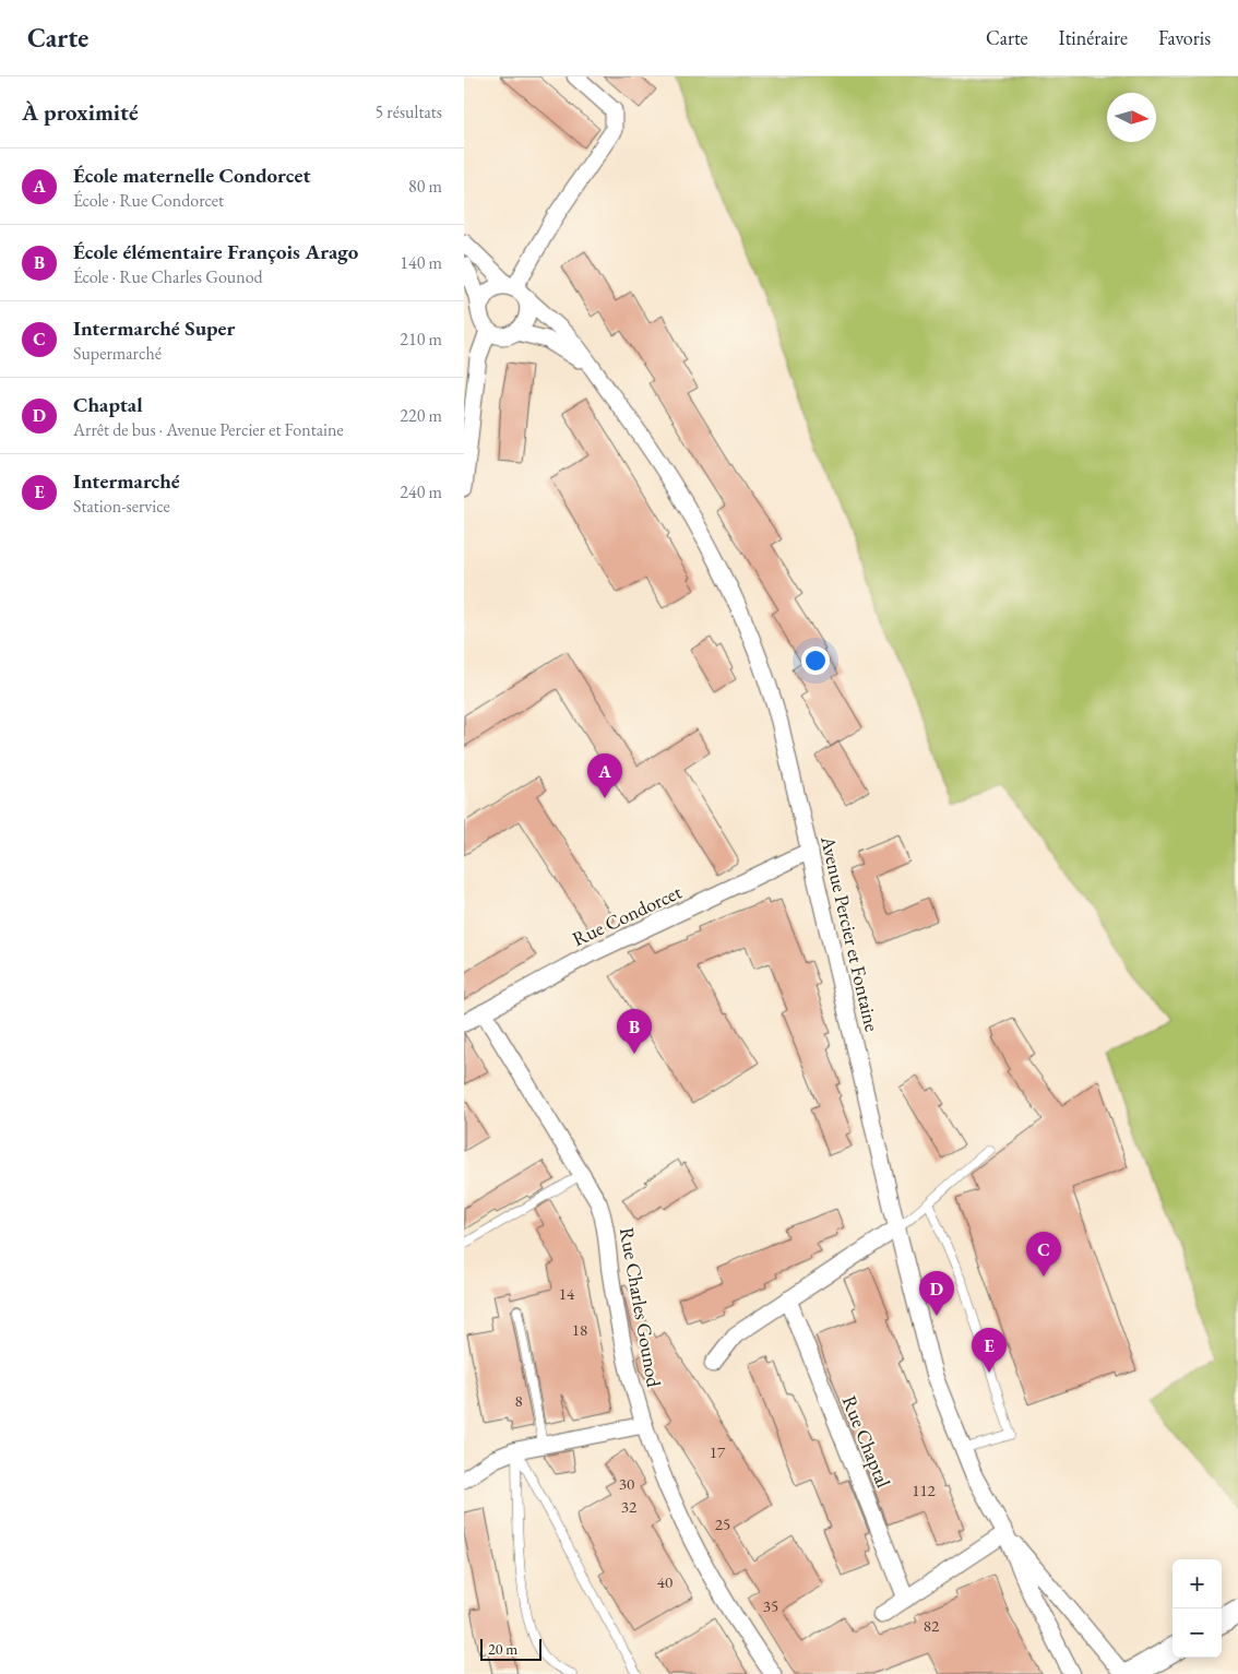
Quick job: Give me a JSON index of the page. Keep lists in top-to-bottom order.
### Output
{
  "streets": {
    "street": [
      "Rue Condorcet",
      "Avenue Percier et Fontaine",
      "Rue Charles Gounod",
      "Rue Chaptal"
    ]
  },
  "crossings": [
    ["Rue Condorcet", "Avenue Percier et Fontaine"],
    ["Rue Condorcet", "Rue Charles Gounod"]
  ],
  "house_numbers": [
    "14",
    "18",
    "8",
    "17",
    "30",
    "112",
    "32",
    "25",
    "40",
    "35",
    "82"
  ],
  "scale_bar": "20 m",
  "north": "right",
  "page": {
    "header": "Carte",
    "nav": ["Carte", "Itinéraire", "Favoris"],
    "heading": ["À proximité", "5 résultats"],
    "list": [
      {
        "mark": "A",
        "name": "École maternelle Condorcet",
        "note": "École · Rue Condorcet",
        "value": "80 m"
      },
      {
        "mark": "B",
        "name": "École élémentaire François Arago",
        "note": "École · Rue Charles Gounod",
        "value": "140 m"
      },
      {
        "mark": "C",
        "name": "Intermarché Super",
        "note": "Supermarché",
        "value": "210 m"
      },
      {
        "mark": "D",
        "name": "Chaptal",
        "note": "Arrêt de bus · Avenue Percier et Fontaine",
        "value": "220 m"
      },
      {
        "mark": "E",
        "name": "Intermarché",
        "note": "Station-service",
        "value": "240 m"
      }
    ],
    "pins": [
      "A",
      "B",
      "C",
      "D",
      "E"
    ],
    "map_buttons": ["+", "−"],
    "scale": "20 m"
  }
}
